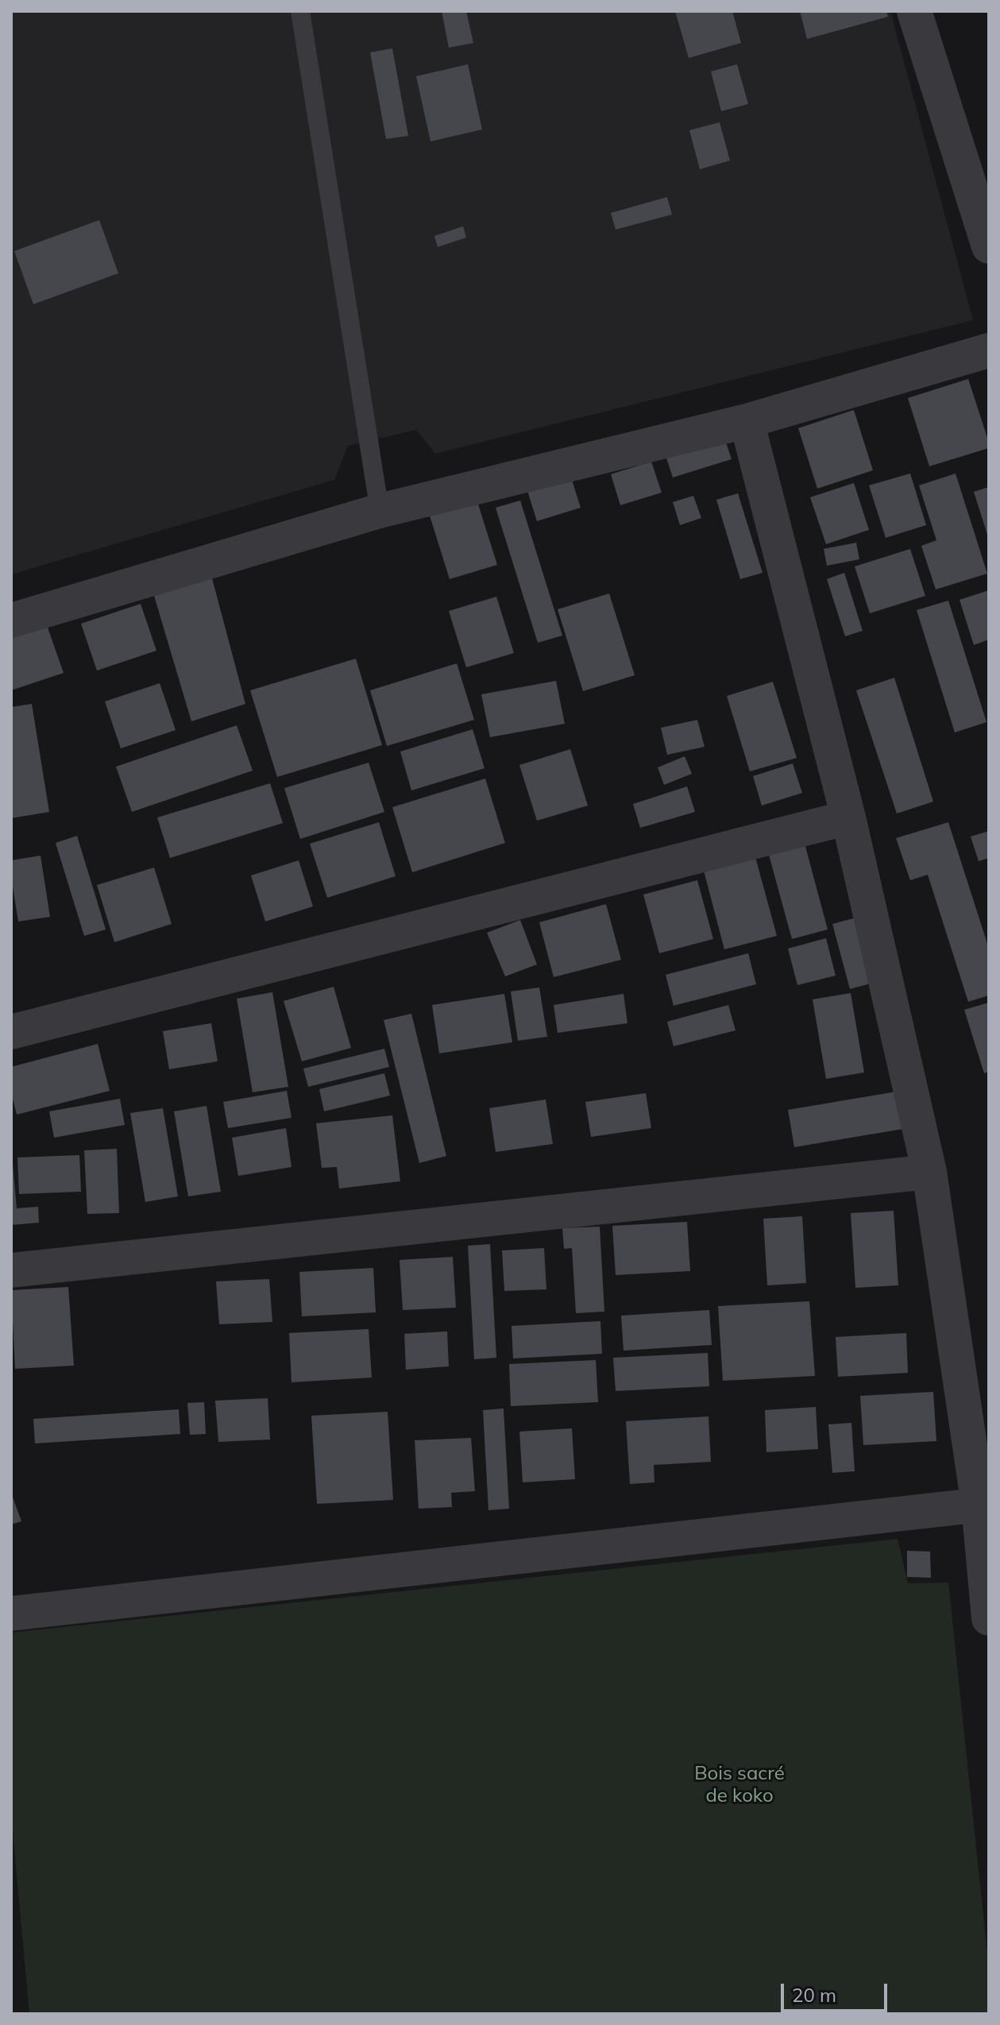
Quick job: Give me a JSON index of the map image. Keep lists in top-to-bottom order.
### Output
{
  "parks": ["Bois sacré de koko"],
  "scale_bar": "20 m"
}
